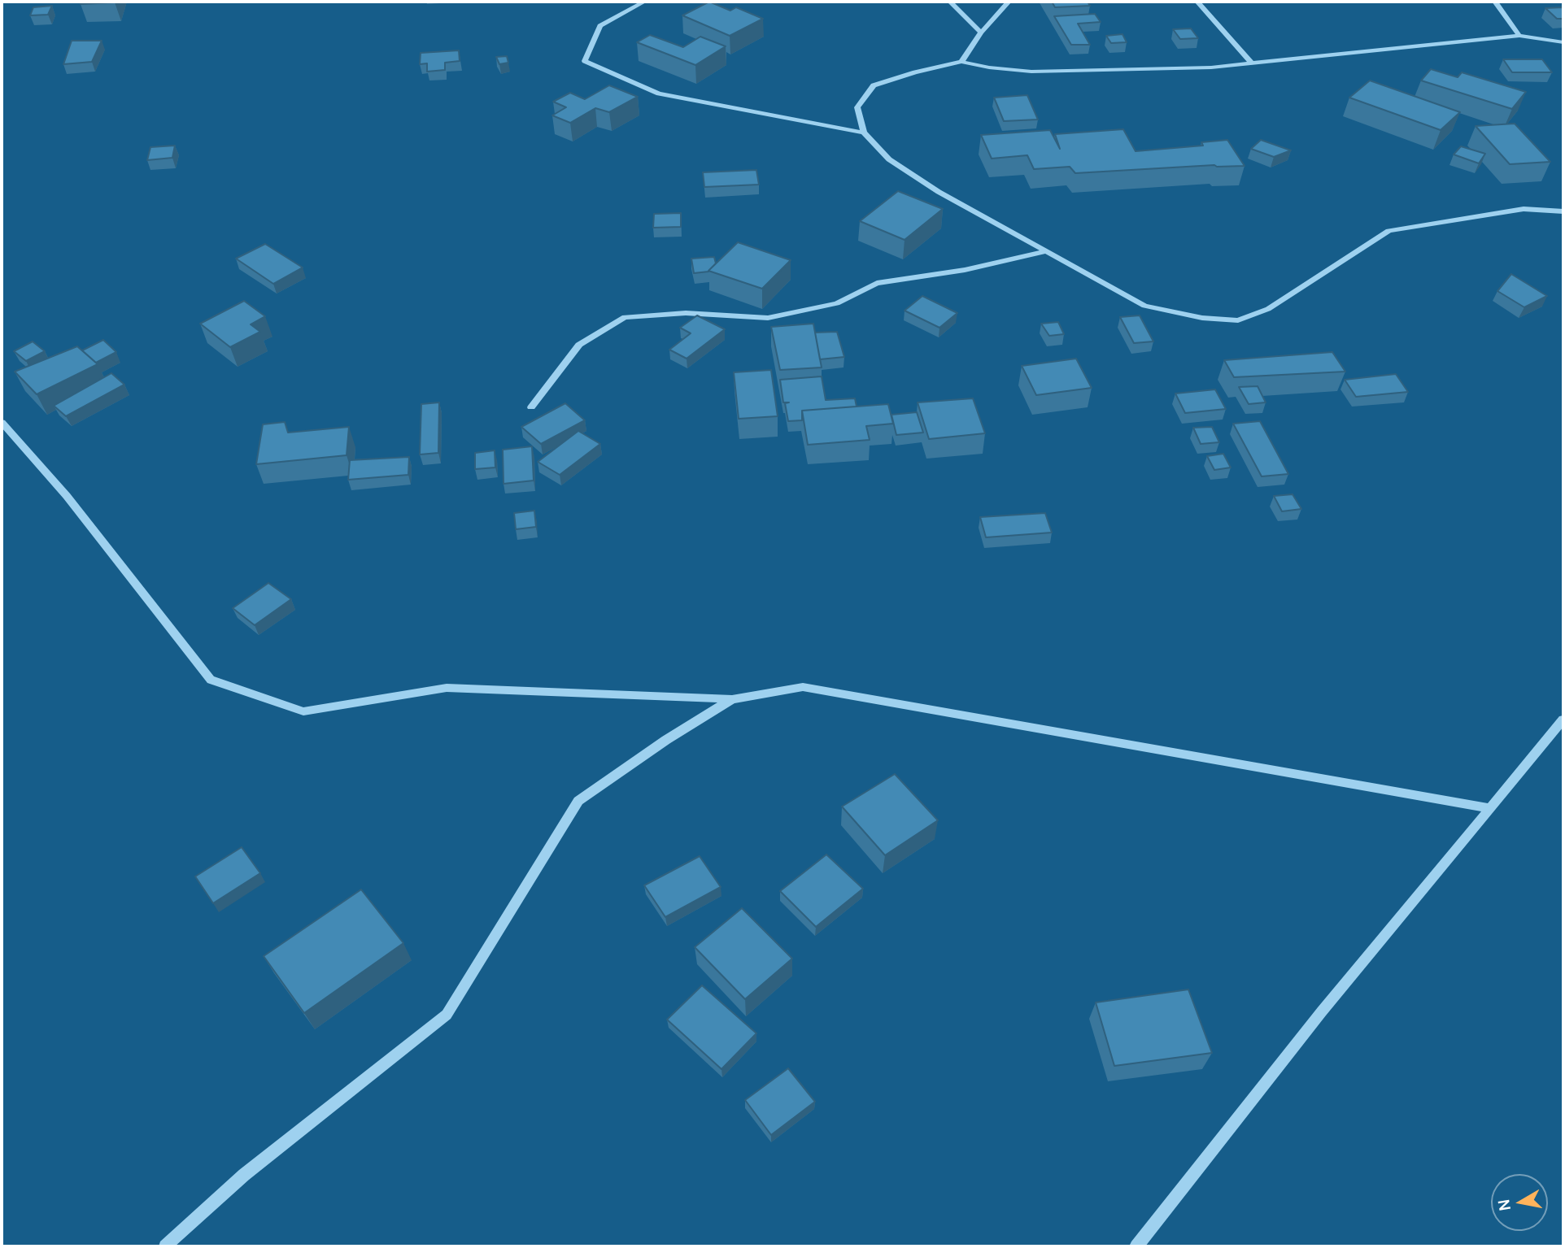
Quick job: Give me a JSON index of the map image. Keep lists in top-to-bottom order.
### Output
{
  "north": "left"
}
